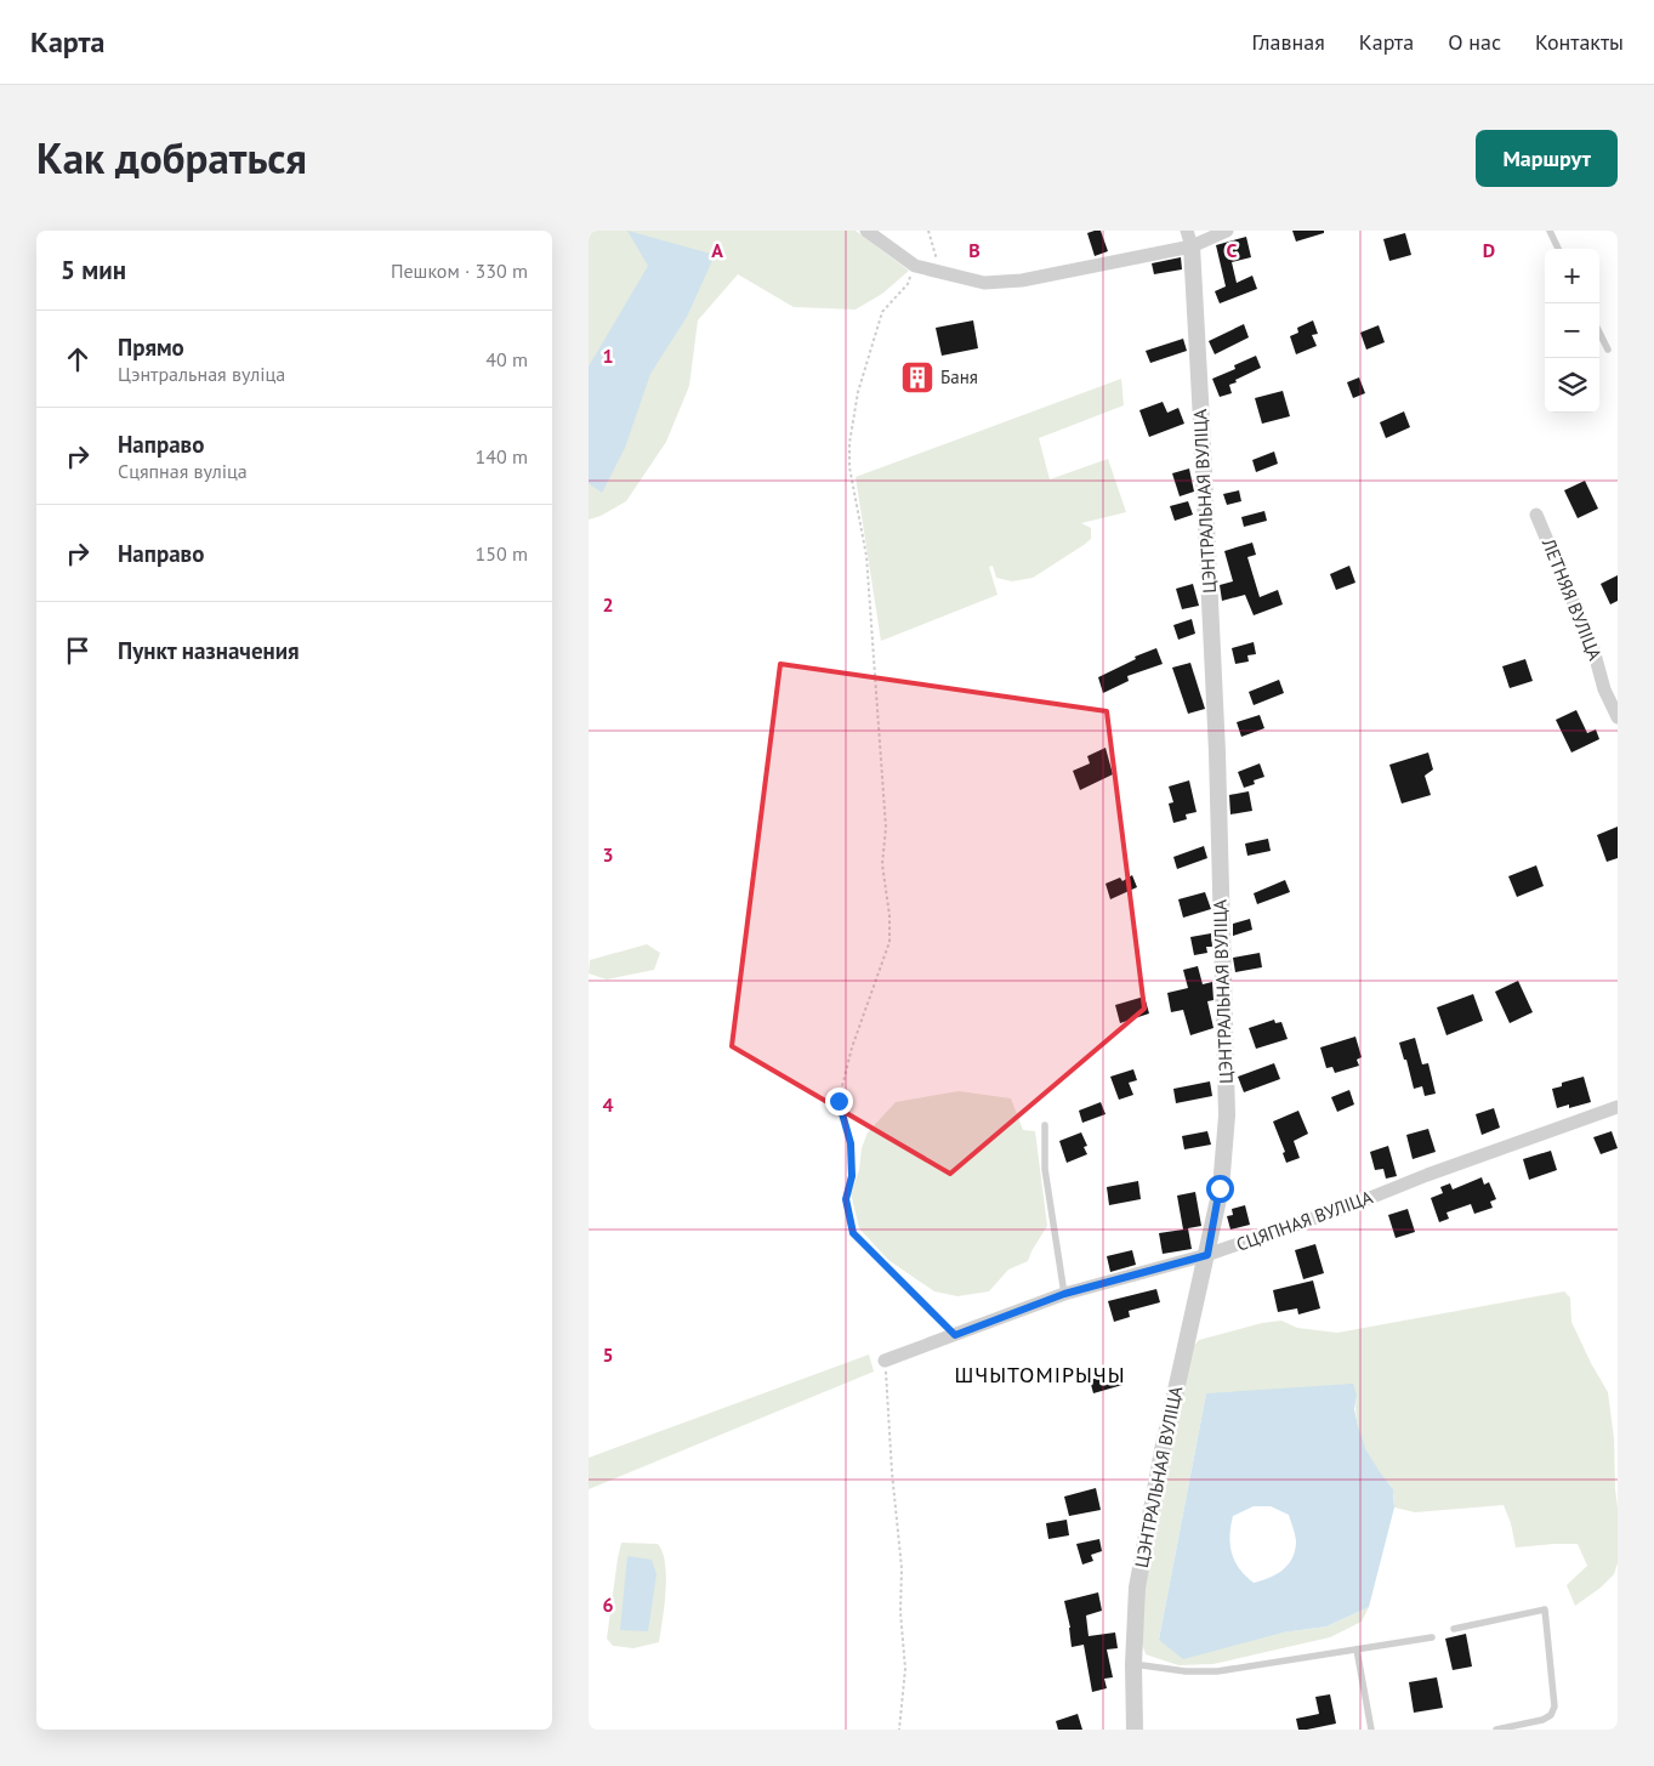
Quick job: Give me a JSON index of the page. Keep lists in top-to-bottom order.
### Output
{
  "streets": {
    "street": ["ЦЭНТРАЛЬНАЯ ВУЛІЦА", "ЛЕТНЯЯ ВУЛІЦА", "СЦЯПНАЯ ВУЛІЦА"]
  },
  "crossings": [
    ["ЦЭНТРАЛЬНАЯ ВУЛІЦА", "СЦЯПНАЯ ВУЛІЦА"]
  ],
  "districts": ["ШЧЫТОМІРЫЧЫ"],
  "places": {
    "building": ["Баня"]
  },
  "page": {
    "header": "Карта",
    "nav": [
      "Главная",
      "Карта",
      "О нас",
      "Контакты"
    ],
    "title": "Как добраться",
    "buttons": "Маршрут",
    "heading": ["5 мин", "Пешком · 330 m"],
    "map_buttons": ["+", "−"],
    "list": [
      ["Прямо", "Цэнтральная вуліца", "40 m"],
      ["Направо", "Сцяпная вуліца", "140 m"],
      ["Направо", "150 m"],
      "Пункт назначения"
    ]
  },
  "grid": {
    "columns": [
      "A",
      "B",
      "C",
      "D"
    ],
    "rows": [
      "1",
      "2",
      "3",
      "4",
      "5",
      "6"
    ]
  }
}
